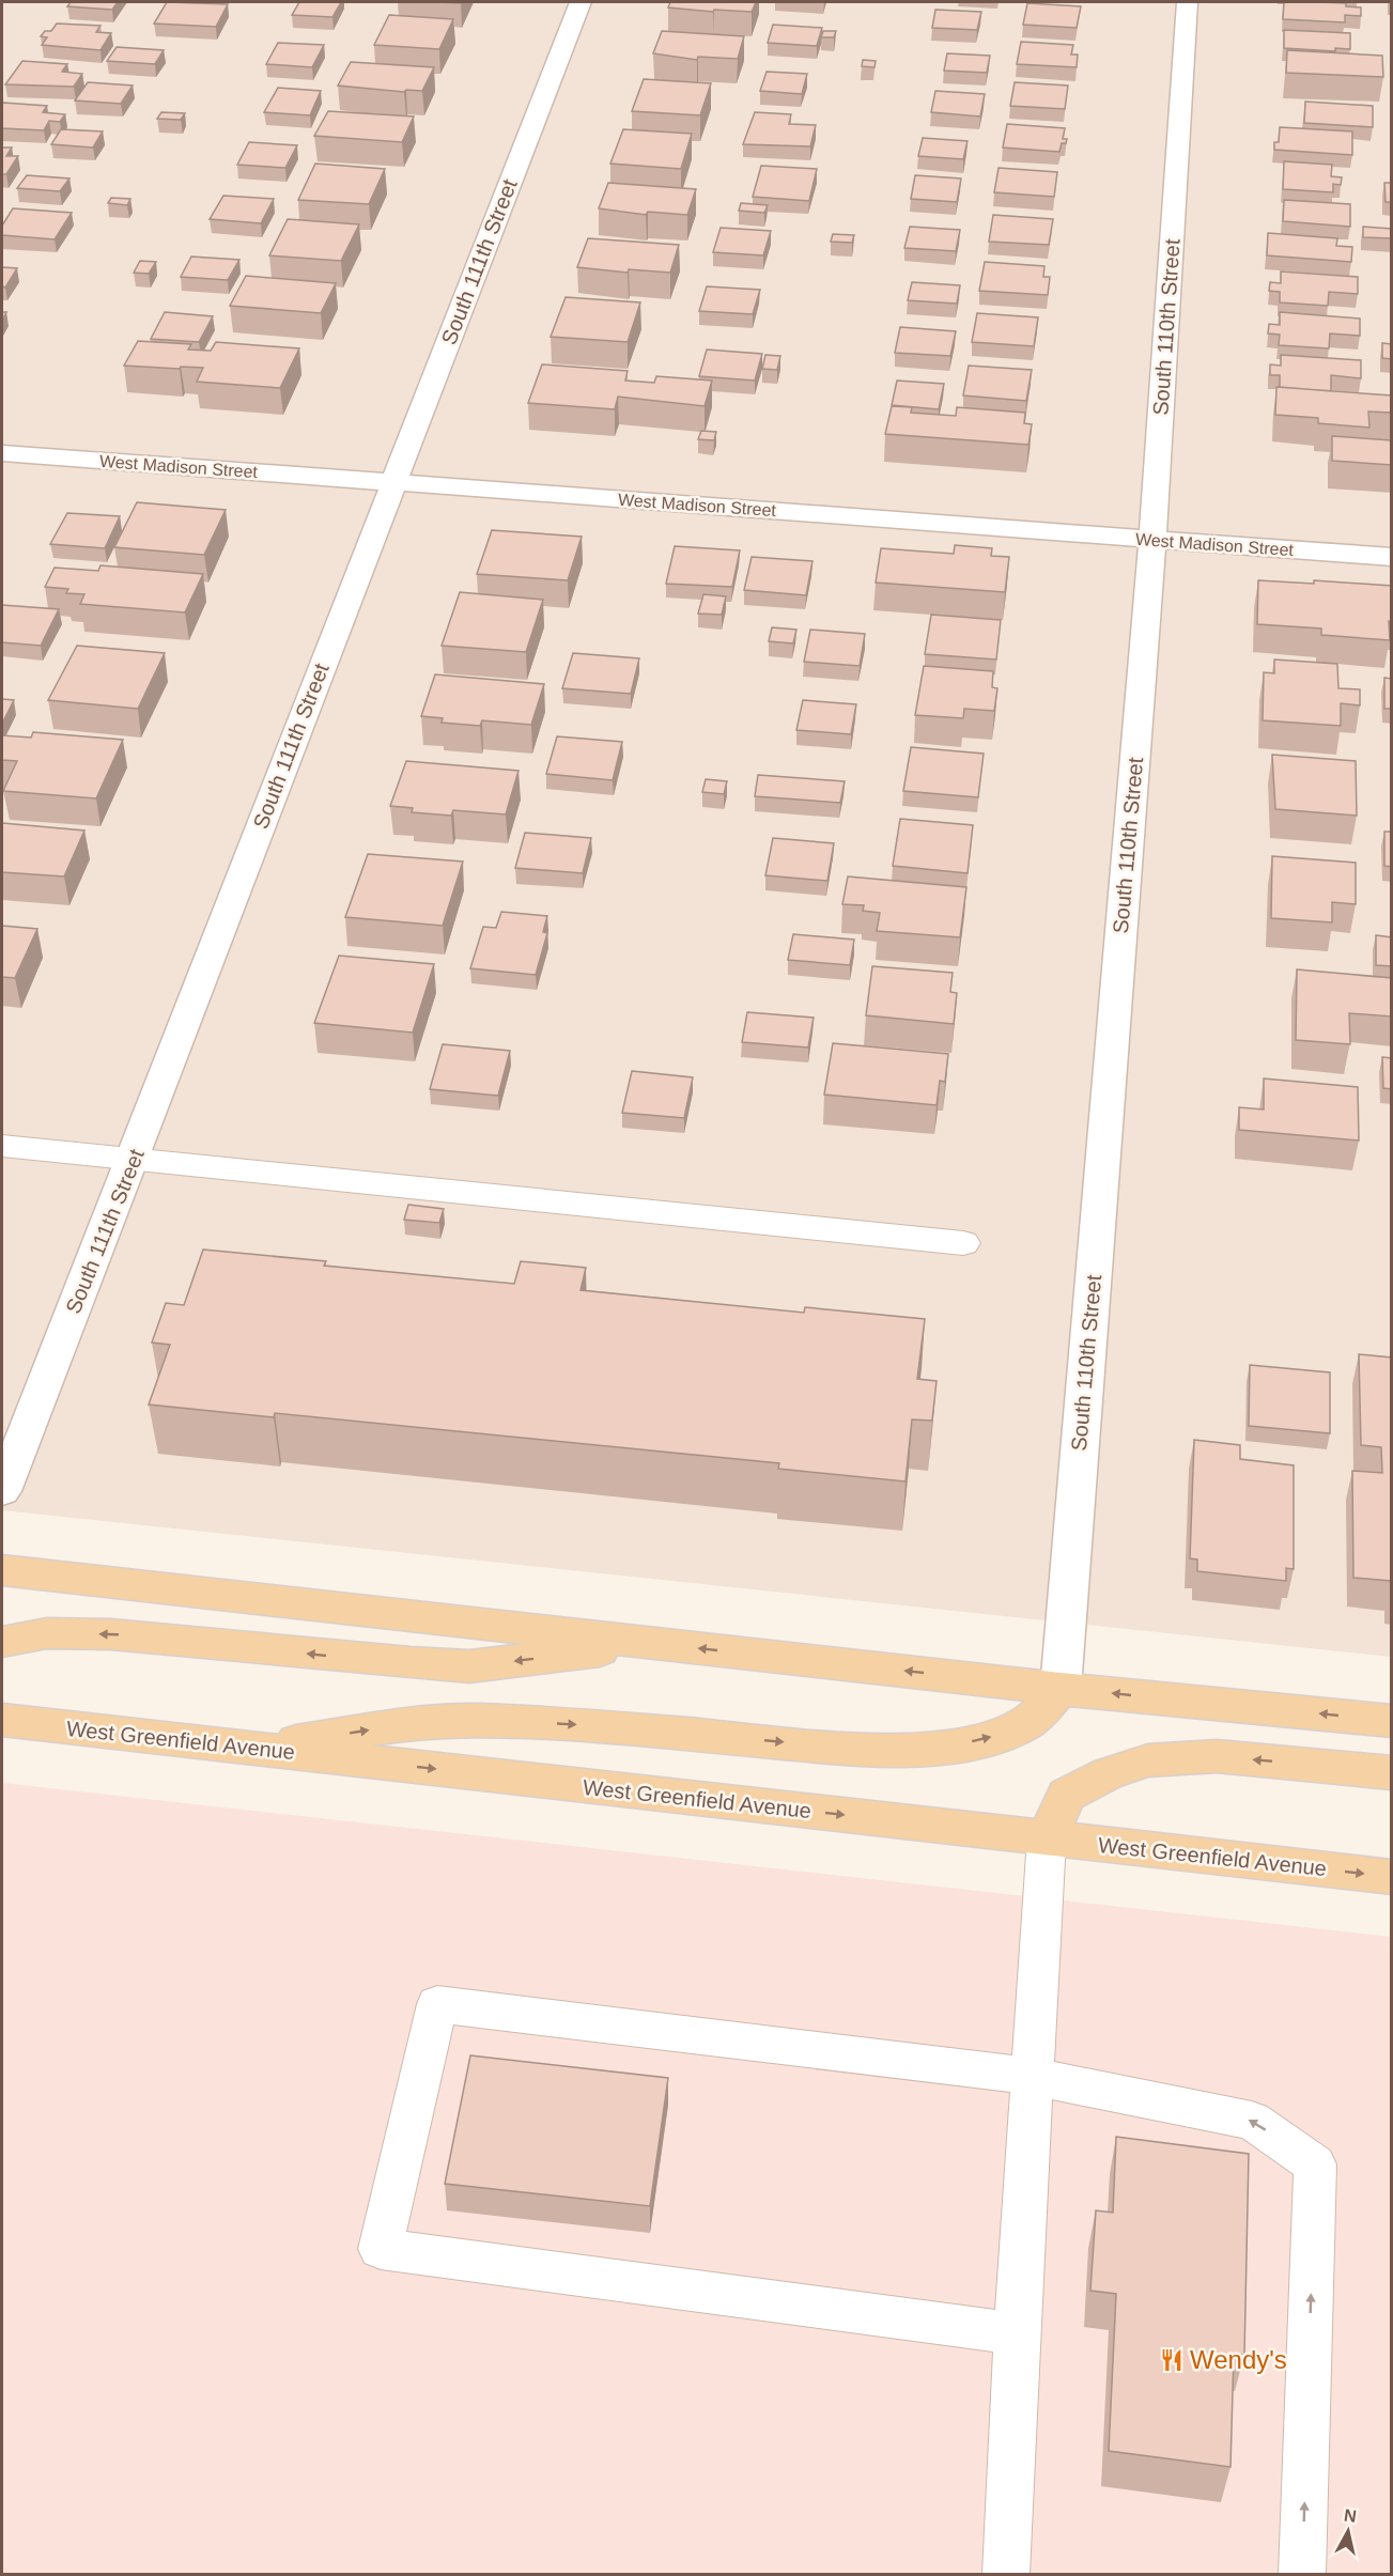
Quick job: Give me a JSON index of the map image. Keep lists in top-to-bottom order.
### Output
{
  "streets": {
    "main road": ["West Greenfield Avenue"],
    "street": ["South 111th Street", "South 110th Street", "West Madison Street"]
  },
  "crossings": [
    ["South 111th Street", "West Madison Street"],
    ["South 110th Street", "West Madison Street"]
  ],
  "places": {
    "restaurant": ["Wendy's"]
  },
  "north": "top"
}
